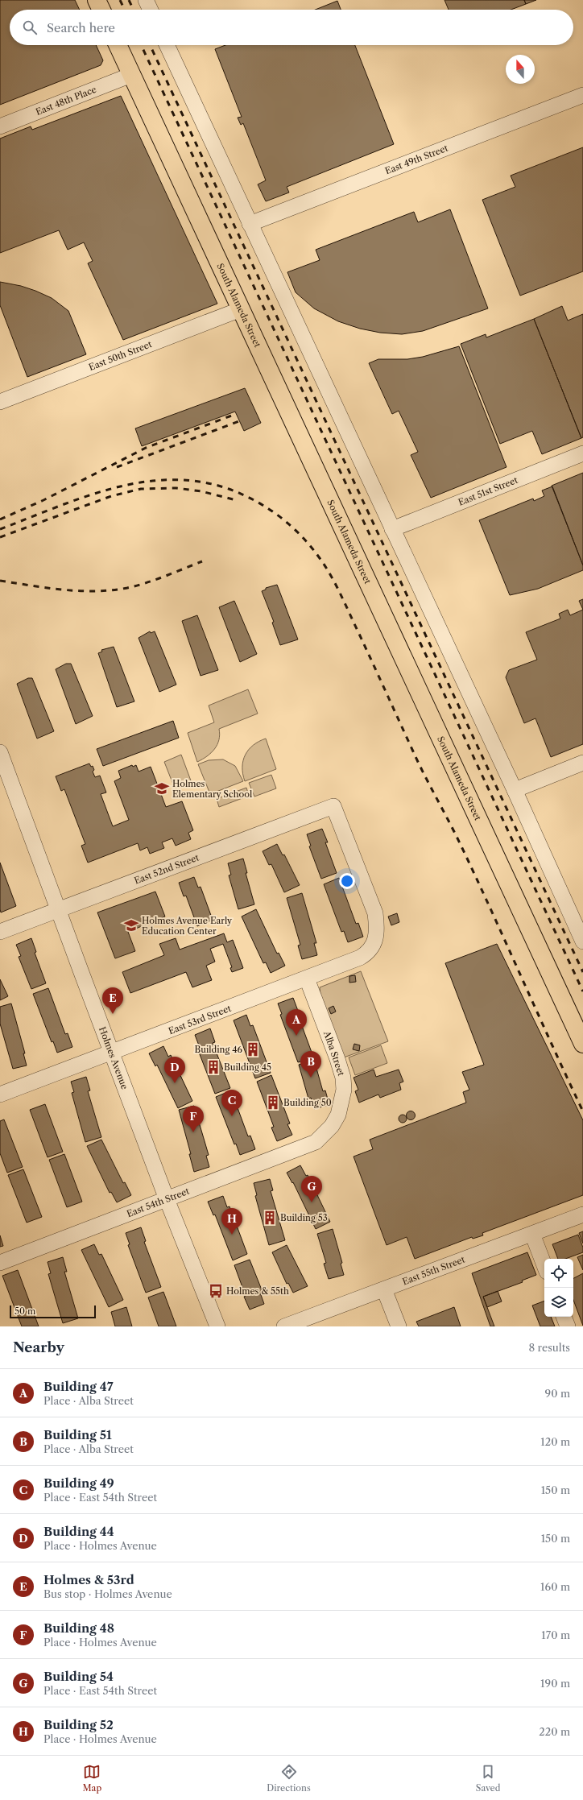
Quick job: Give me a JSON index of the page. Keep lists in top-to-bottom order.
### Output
{
  "streets": {
    "main road": ["South Alameda Street"],
    "street": [
      "East 48th Place",
      "East 49th Street",
      "East 50th Street",
      "East 51st Street",
      "East 52nd Street",
      "East 53rd Street",
      "Alba Street",
      "Holmes Avenue",
      "East 54th Street",
      "East 55th Street"
    ]
  },
  "crossings": [
    ["East 48th Place", "South Alameda Street"],
    ["South Alameda Street", "East 50th Street"],
    ["East 52nd Street", "East 53rd Street"],
    ["East 52nd Street", "Holmes Avenue"],
    ["East 53rd Street", "Alba Street"],
    ["East 53rd Street", "Holmes Avenue"],
    ["Alba Street", "East 54th Street"],
    ["Holmes Avenue", "East 54th Street"]
  ],
  "places": {
    "school or university": ["Holmes Elementary School", "Holmes Avenue Early Education Center"],
    "building": [
      "Building 46",
      "Building 45",
      "Building 50",
      "Building 53"
    ],
    "bus stop": ["Holmes & 55th"]
  },
  "scale_bar": "50 m",
  "north": "top",
  "page": {
    "search": "Search here",
    "pins": [
      "E",
      "A",
      "B",
      "D",
      "C",
      "F",
      "G",
      "H"
    ],
    "scale": "50 m",
    "heading": ["Nearby", "8 results"],
    "list": [
      {
        "mark": "A",
        "name": "Building 47",
        "note": "Place · Alba Street",
        "value": "90 m"
      },
      {
        "mark": "B",
        "name": "Building 51",
        "note": "Place · Alba Street",
        "value": "120 m"
      },
      {
        "mark": "C",
        "name": "Building 49",
        "note": "Place · East 54th Street",
        "value": "150 m"
      },
      {
        "mark": "D",
        "name": "Building 44",
        "note": "Place · Holmes Avenue",
        "value": "150 m"
      },
      {
        "mark": "E",
        "name": "Holmes & 53rd",
        "note": "Bus stop · Holmes Avenue",
        "value": "160 m"
      },
      {
        "mark": "F",
        "name": "Building 48",
        "note": "Place · Holmes Avenue",
        "value": "170 m"
      },
      {
        "mark": "G",
        "name": "Building 54",
        "note": "Place · East 54th Street",
        "value": "190 m"
      },
      {
        "mark": "H",
        "name": "Building 52",
        "note": "Place · Holmes Avenue",
        "value": "220 m"
      }
    ],
    "nav": ["Map", "Directions", "Saved"]
  }
}
